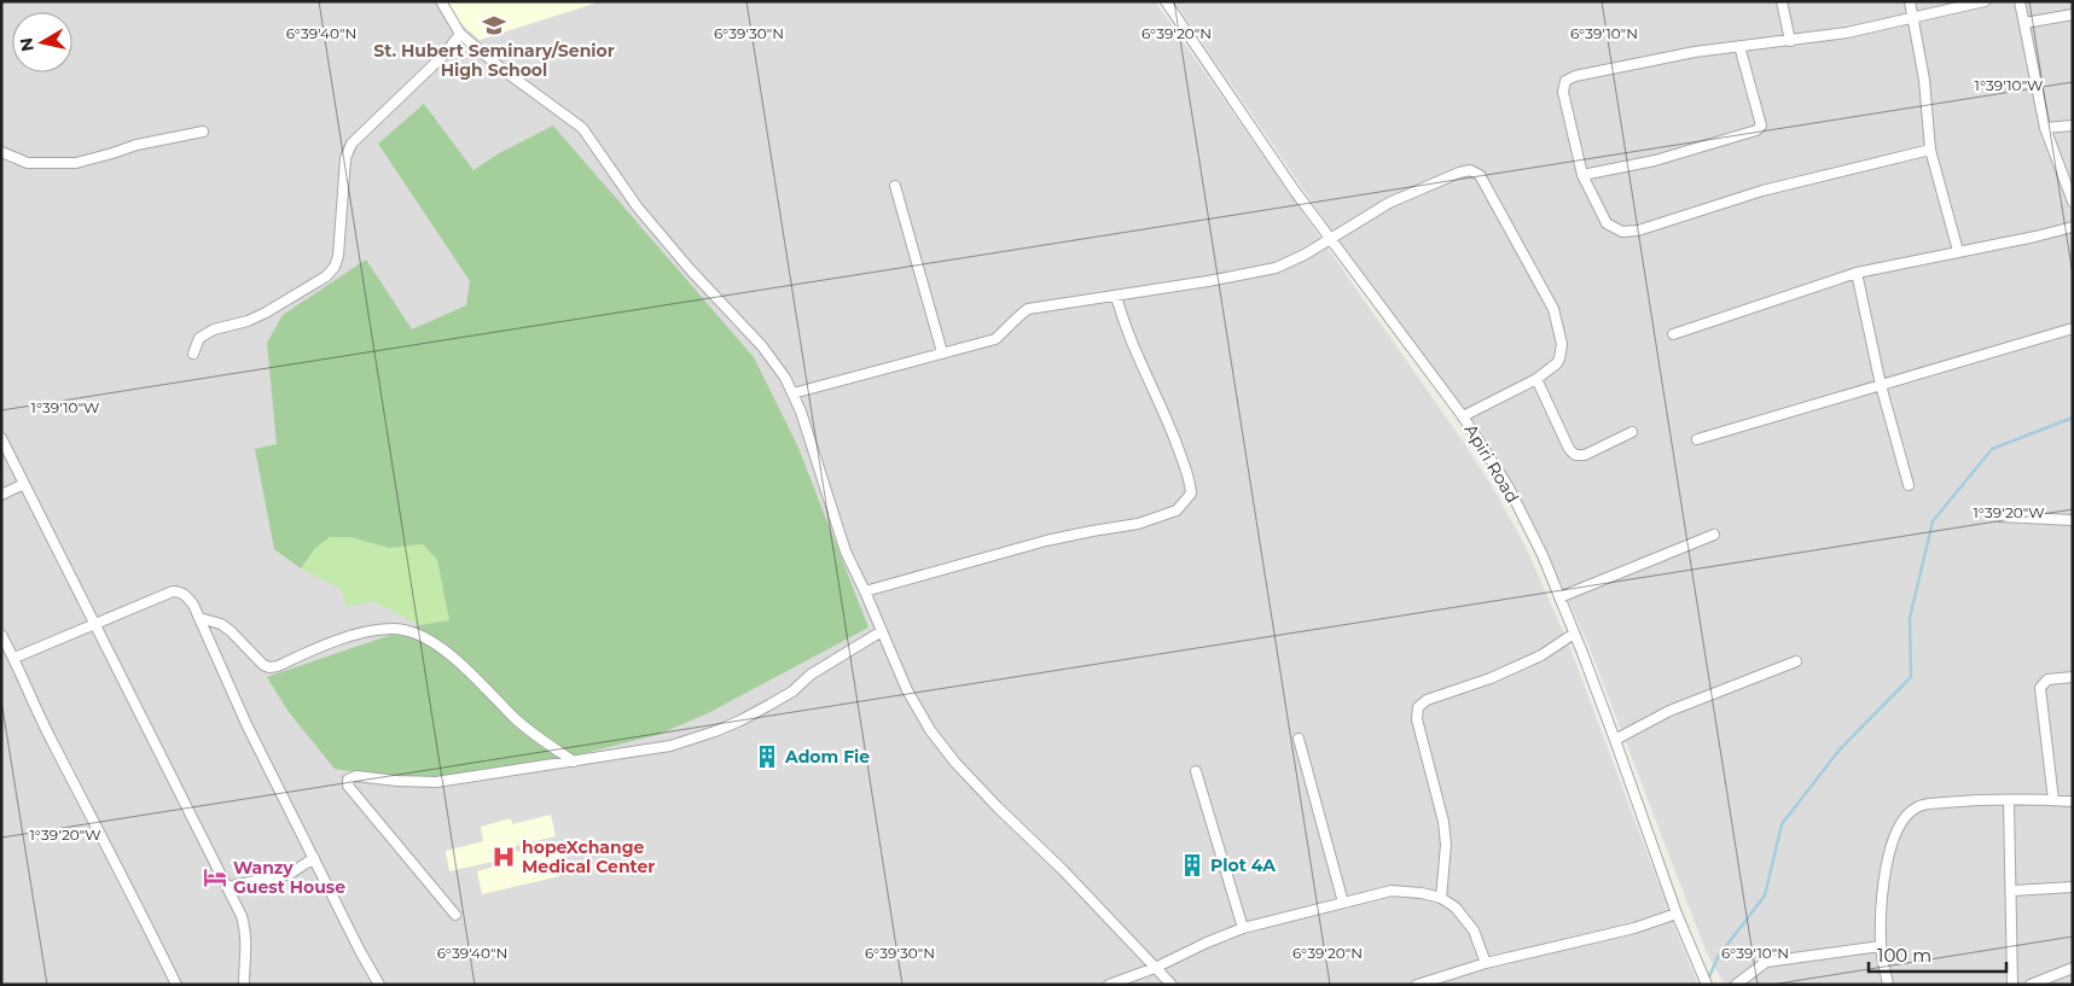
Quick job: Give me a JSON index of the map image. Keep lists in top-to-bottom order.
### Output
{
  "streets": {
    "street": ["Apiri Road"]
  },
  "places": {
    "school or university": ["St. Hubert Seminary/Senior High School"],
    "building": ["Adom Fie", "Plot 4A"],
    "hospital": ["hopeXchange Medical Center"],
    "hotel": ["Wanzy Guest House"]
  },
  "scale_bar": "100 m",
  "north": "left",
  "coordinates": [
    "6°39'40\"N",
    "6°39'30\"N",
    "6°39'20\"N",
    "6°39'10\"N",
    "1°39'10\"W",
    "1°39'20\"W"
  ]
}
